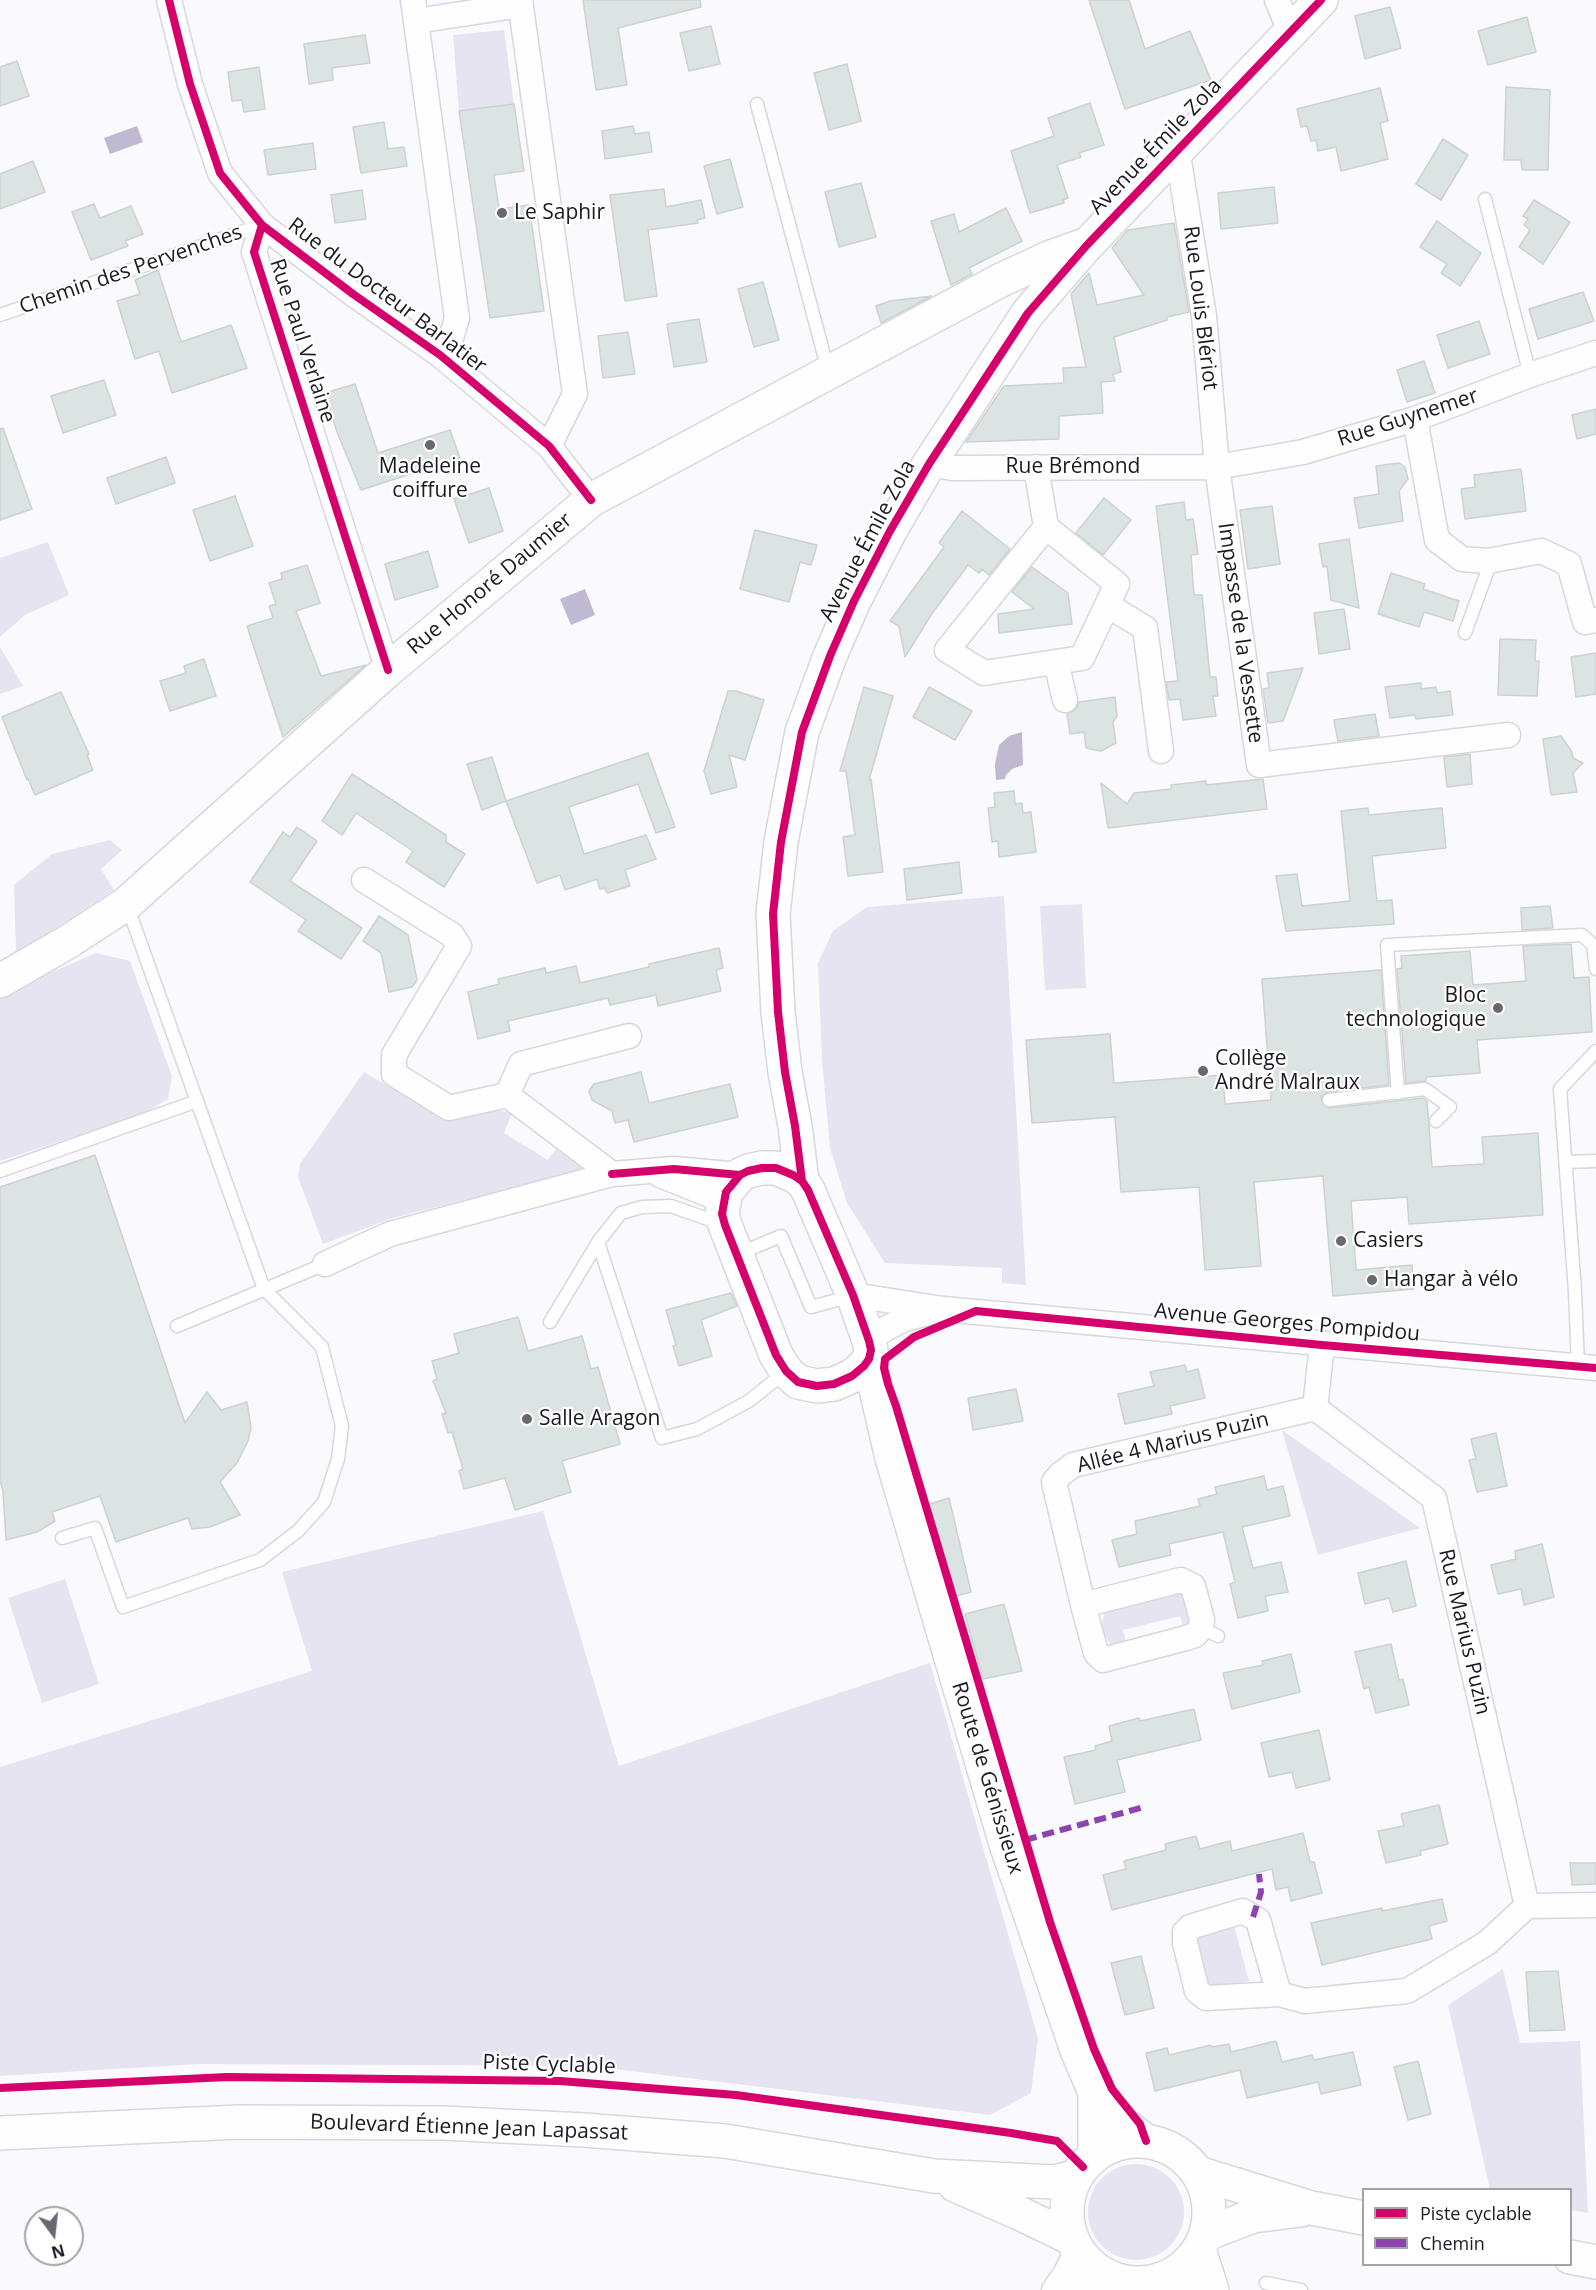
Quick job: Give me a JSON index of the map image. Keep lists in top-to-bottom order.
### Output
{
  "streets": {
    "main road": [
      "Avenue Émile Zola",
      "Rue Honoré Daumier",
      "Route de Génissieux",
      "Boulevard Étienne Jean Lapassat"
    ],
    "street": [
      "Rue du Docteur Barlatier",
      "Rue Louis Blériot",
      "Rue Paul Verlaine",
      "Rue Guynemer",
      "Rue Brémond",
      "Impasse de la Vessette",
      "Avenue Georges Pompidou",
      "Allée 4 Marius Puzin",
      "Rue Marius Puzin"
    ],
    "lane": ["Chemin des Pervenches"],
    "cycle path": ["Piste Cyclable"]
  },
  "crossings": [
    ["Avenue Émile Zola", "Rue Louis Blériot"],
    ["Avenue Émile Zola", "Rue Brémond"],
    ["Avenue Émile Zola", "Rue Honoré Daumier"],
    ["Avenue Émile Zola", "Route de Génissieux"],
    ["Chemin des Pervenches", "Rue du Docteur Barlatier"],
    ["Chemin des Pervenches", "Rue Paul Verlaine"],
    ["Rue du Docteur Barlatier", "Rue Paul Verlaine"],
    ["Rue du Docteur Barlatier", "Rue Honoré Daumier"],
    ["Rue Louis Blériot", "Rue Guynemer"],
    ["Rue Louis Blériot", "Rue Brémond"],
    ["Rue Louis Blériot", "Impasse de la Vessette"],
    ["Rue Paul Verlaine", "Rue Honoré Daumier"],
    ["Rue Guynemer", "Rue Brémond"],
    ["Rue Guynemer", "Impasse de la Vessette"],
    ["Rue Brémond", "Impasse de la Vessette"],
    ["Avenue Georges Pompidou", "Route de Génissieux"],
    ["Allée 4 Marius Puzin", "Rue Marius Puzin"],
    ["Route de Génissieux", "Boulevard Étienne Jean Lapassat"]
  ],
  "places": [
    "Le Saphir",
    "Madeleine coiffure",
    "Bloc technologique",
    "Collège André Malraux",
    "Casiers",
    "Hangar à vélo",
    "Salle Aragon"
  ],
  "legend": ["Piste cyclable", "Chemin"],
  "north": "bottom"
}
